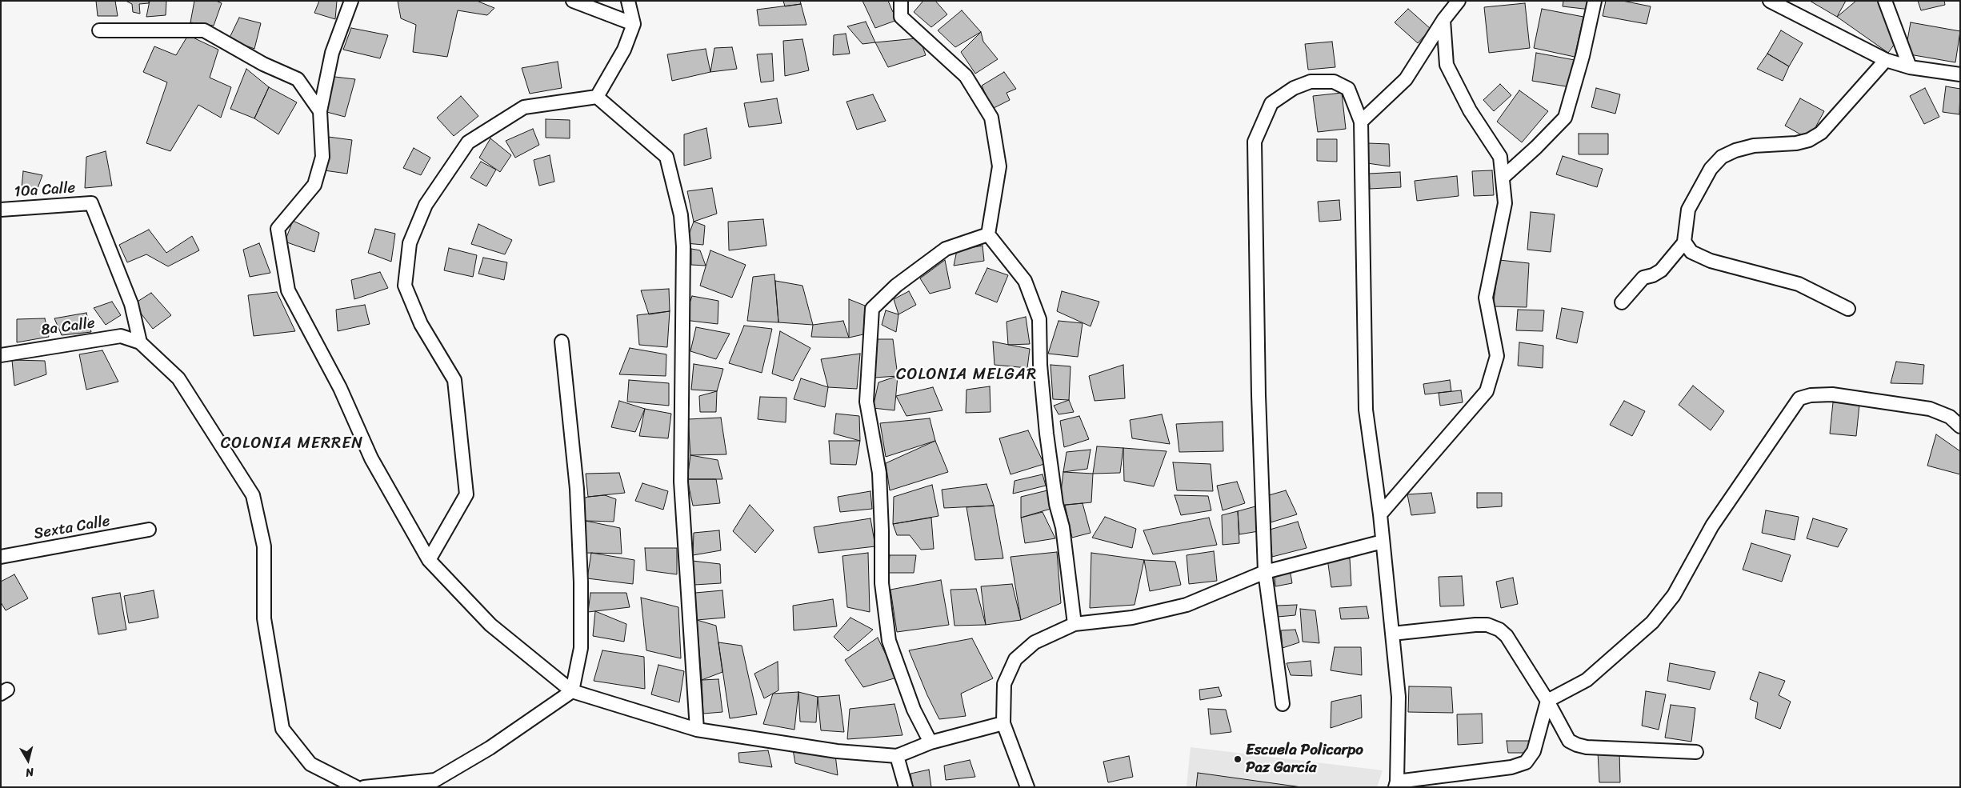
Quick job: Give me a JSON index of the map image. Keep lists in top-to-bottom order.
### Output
{
  "streets": {
    "street": ["10a Calle", "8a Calle", "Sexta Calle"]
  },
  "crossings": [
    ["10a Calle", "8a Calle"]
  ],
  "districts": ["COLONIA MELGAR", "COLONIA MERREN"],
  "places": ["Escuela Policarpo Paz García"],
  "north": "bottom"
}
